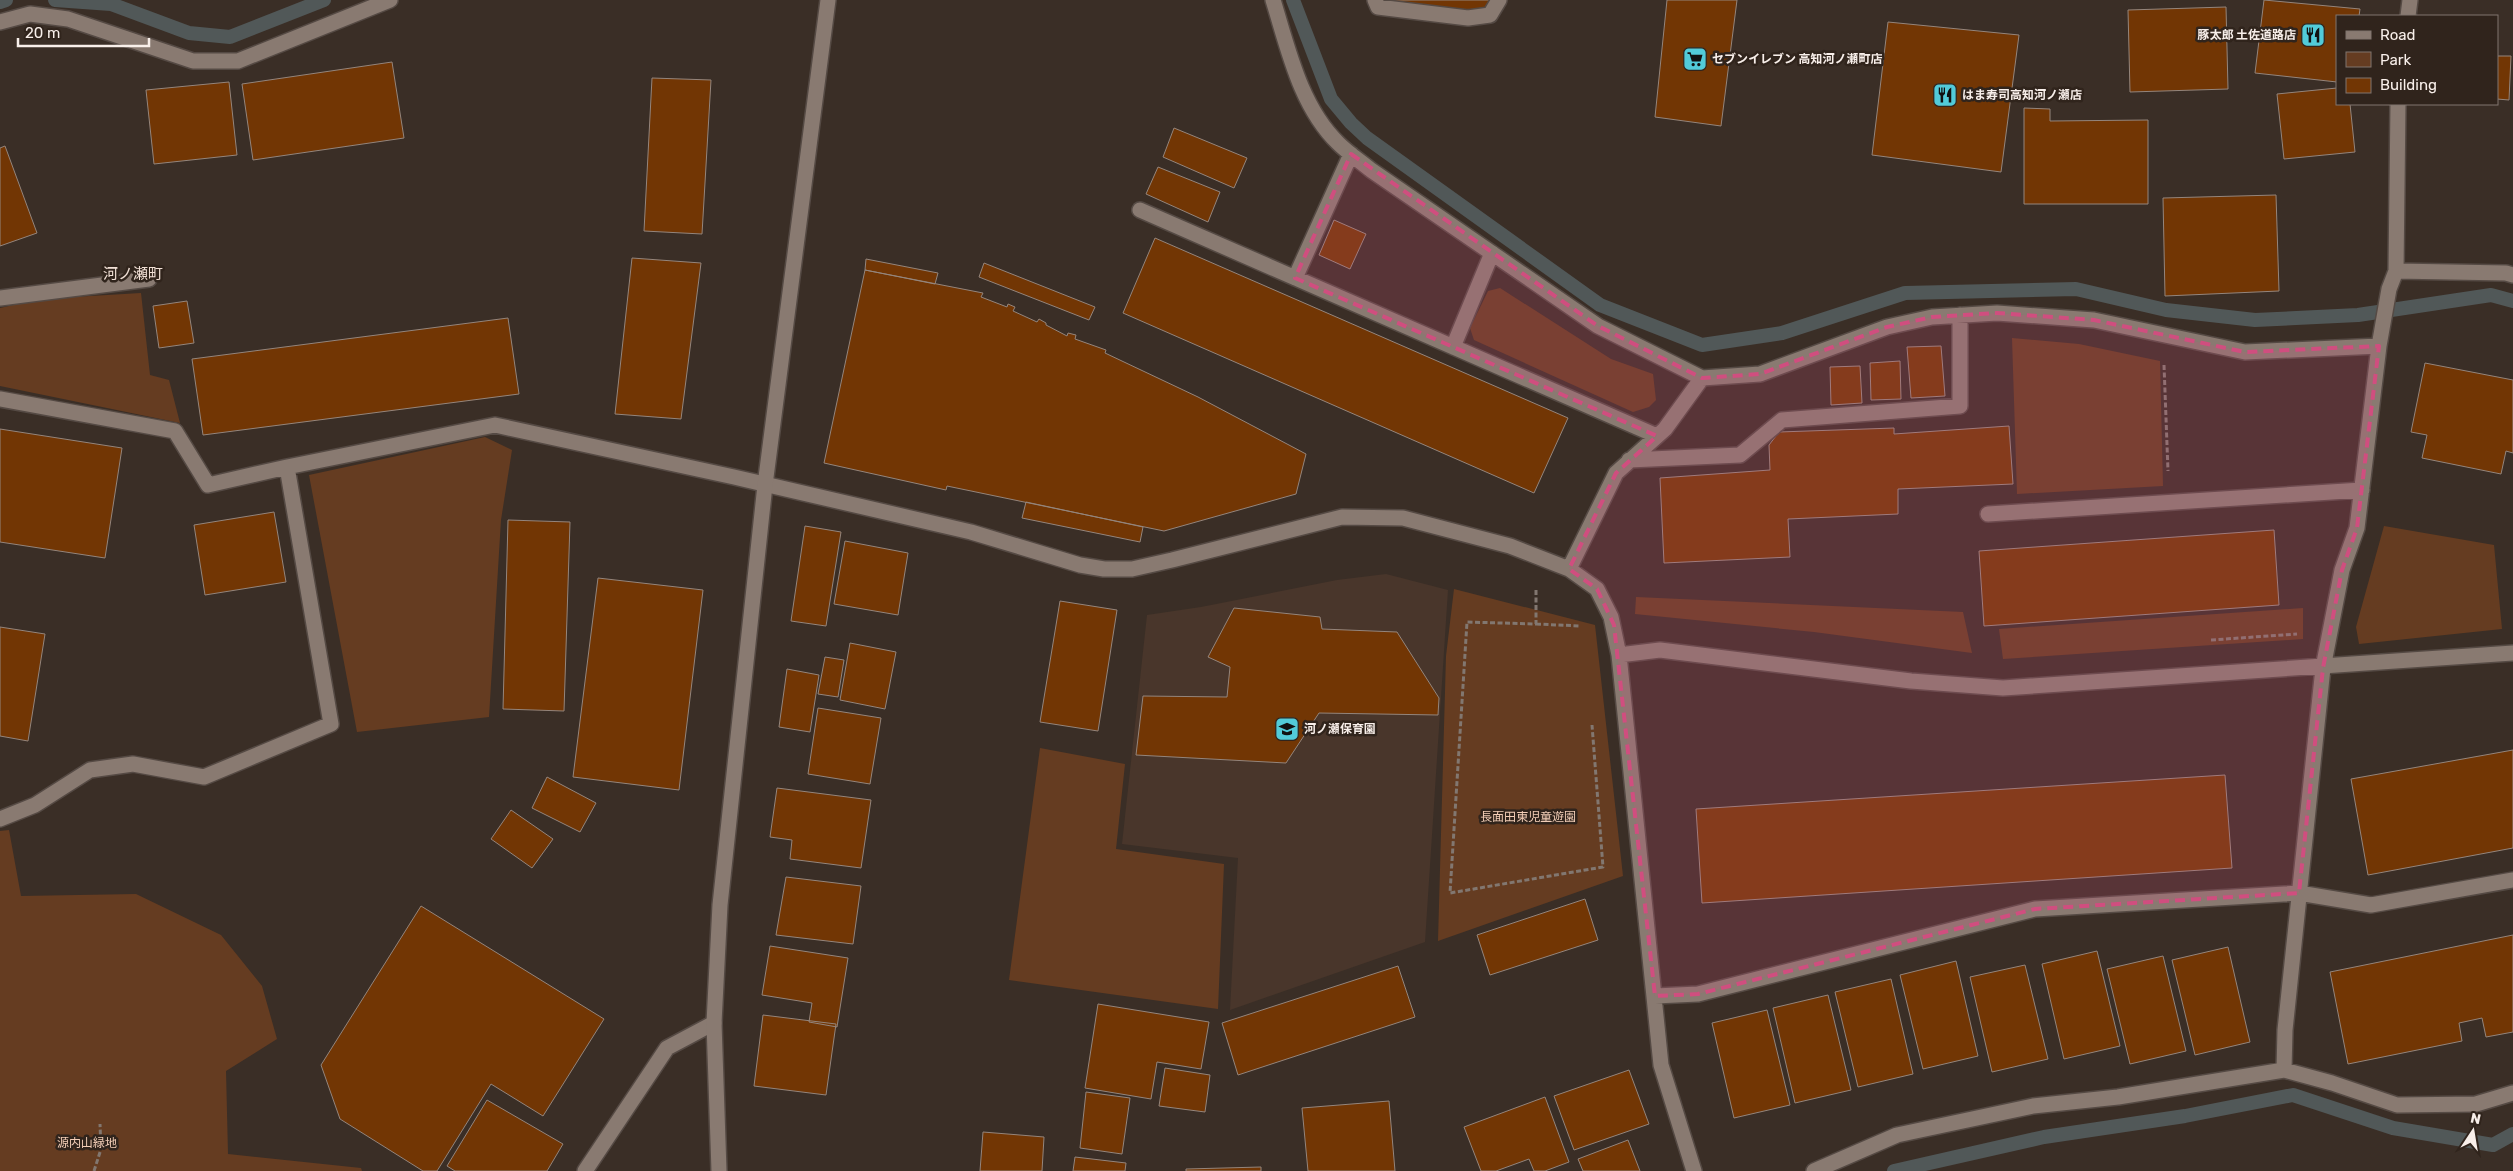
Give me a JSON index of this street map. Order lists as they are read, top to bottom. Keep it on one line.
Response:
{"districts":["河ノ瀬町"],"parks":["長面田東児童遊園","源内山緑地"],"places":{"restaurant":["豚太郎 土佐道路店","はま寿司高知河ノ瀬店"],"supermarket":["セブンイレブン 高知河ノ瀬町店"],"school or university":["河ノ瀬保育園"]},"legend":["Road","Park","Building"],"scale_bar":"20 m","north":"top"}
